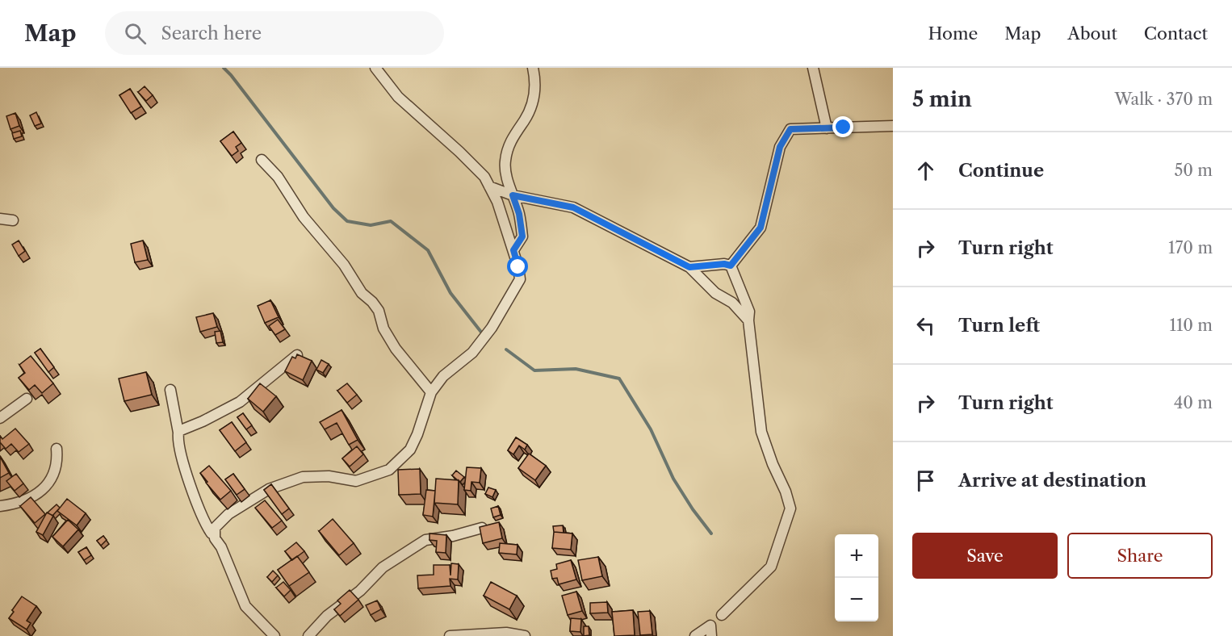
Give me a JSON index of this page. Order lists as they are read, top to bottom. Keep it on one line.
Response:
{"page":{"header":"Map","search":"Search here","nav":["Home","Map","About","Contact"],"heading":["5 min","Walk · 370 m"],"list":[["Continue","50 m"],["Turn right","170 m"],["Turn left","110 m"],["Turn right","40 m"],"Arrive at destination"],"buttons":["Save","Share"],"map_buttons":["+","−"]}}
